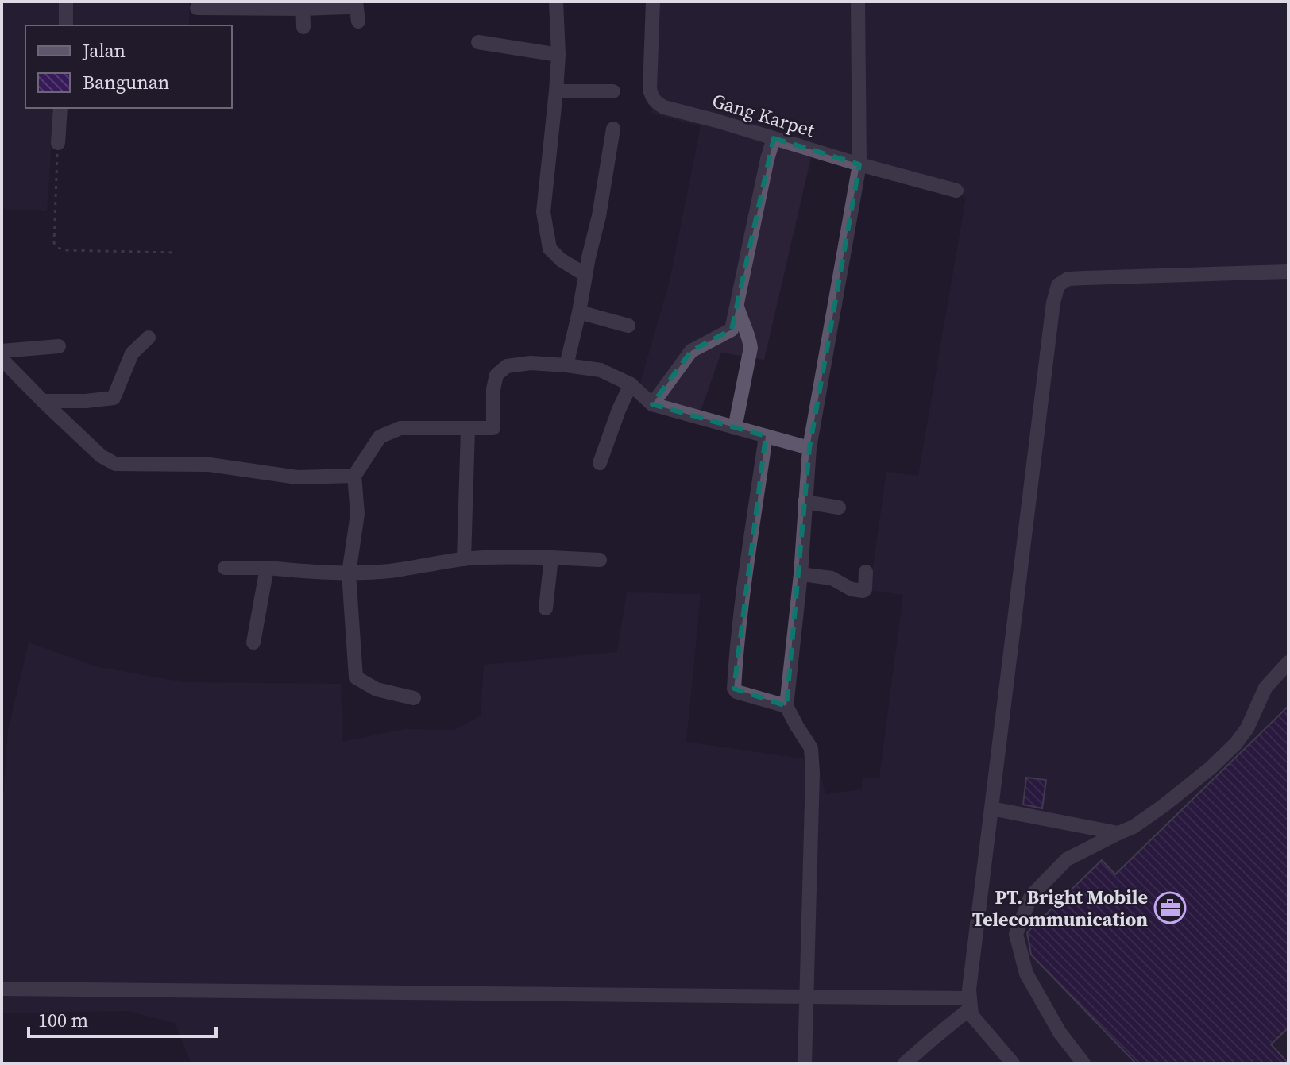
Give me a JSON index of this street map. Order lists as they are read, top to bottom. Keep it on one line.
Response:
{"streets":{"street":["Gang Karpet"]},"places":{"office":["PT. Bright Mobile Telecommunication"]},"legend":["Jalan","Bangunan"],"scale_bar":"100 m"}
